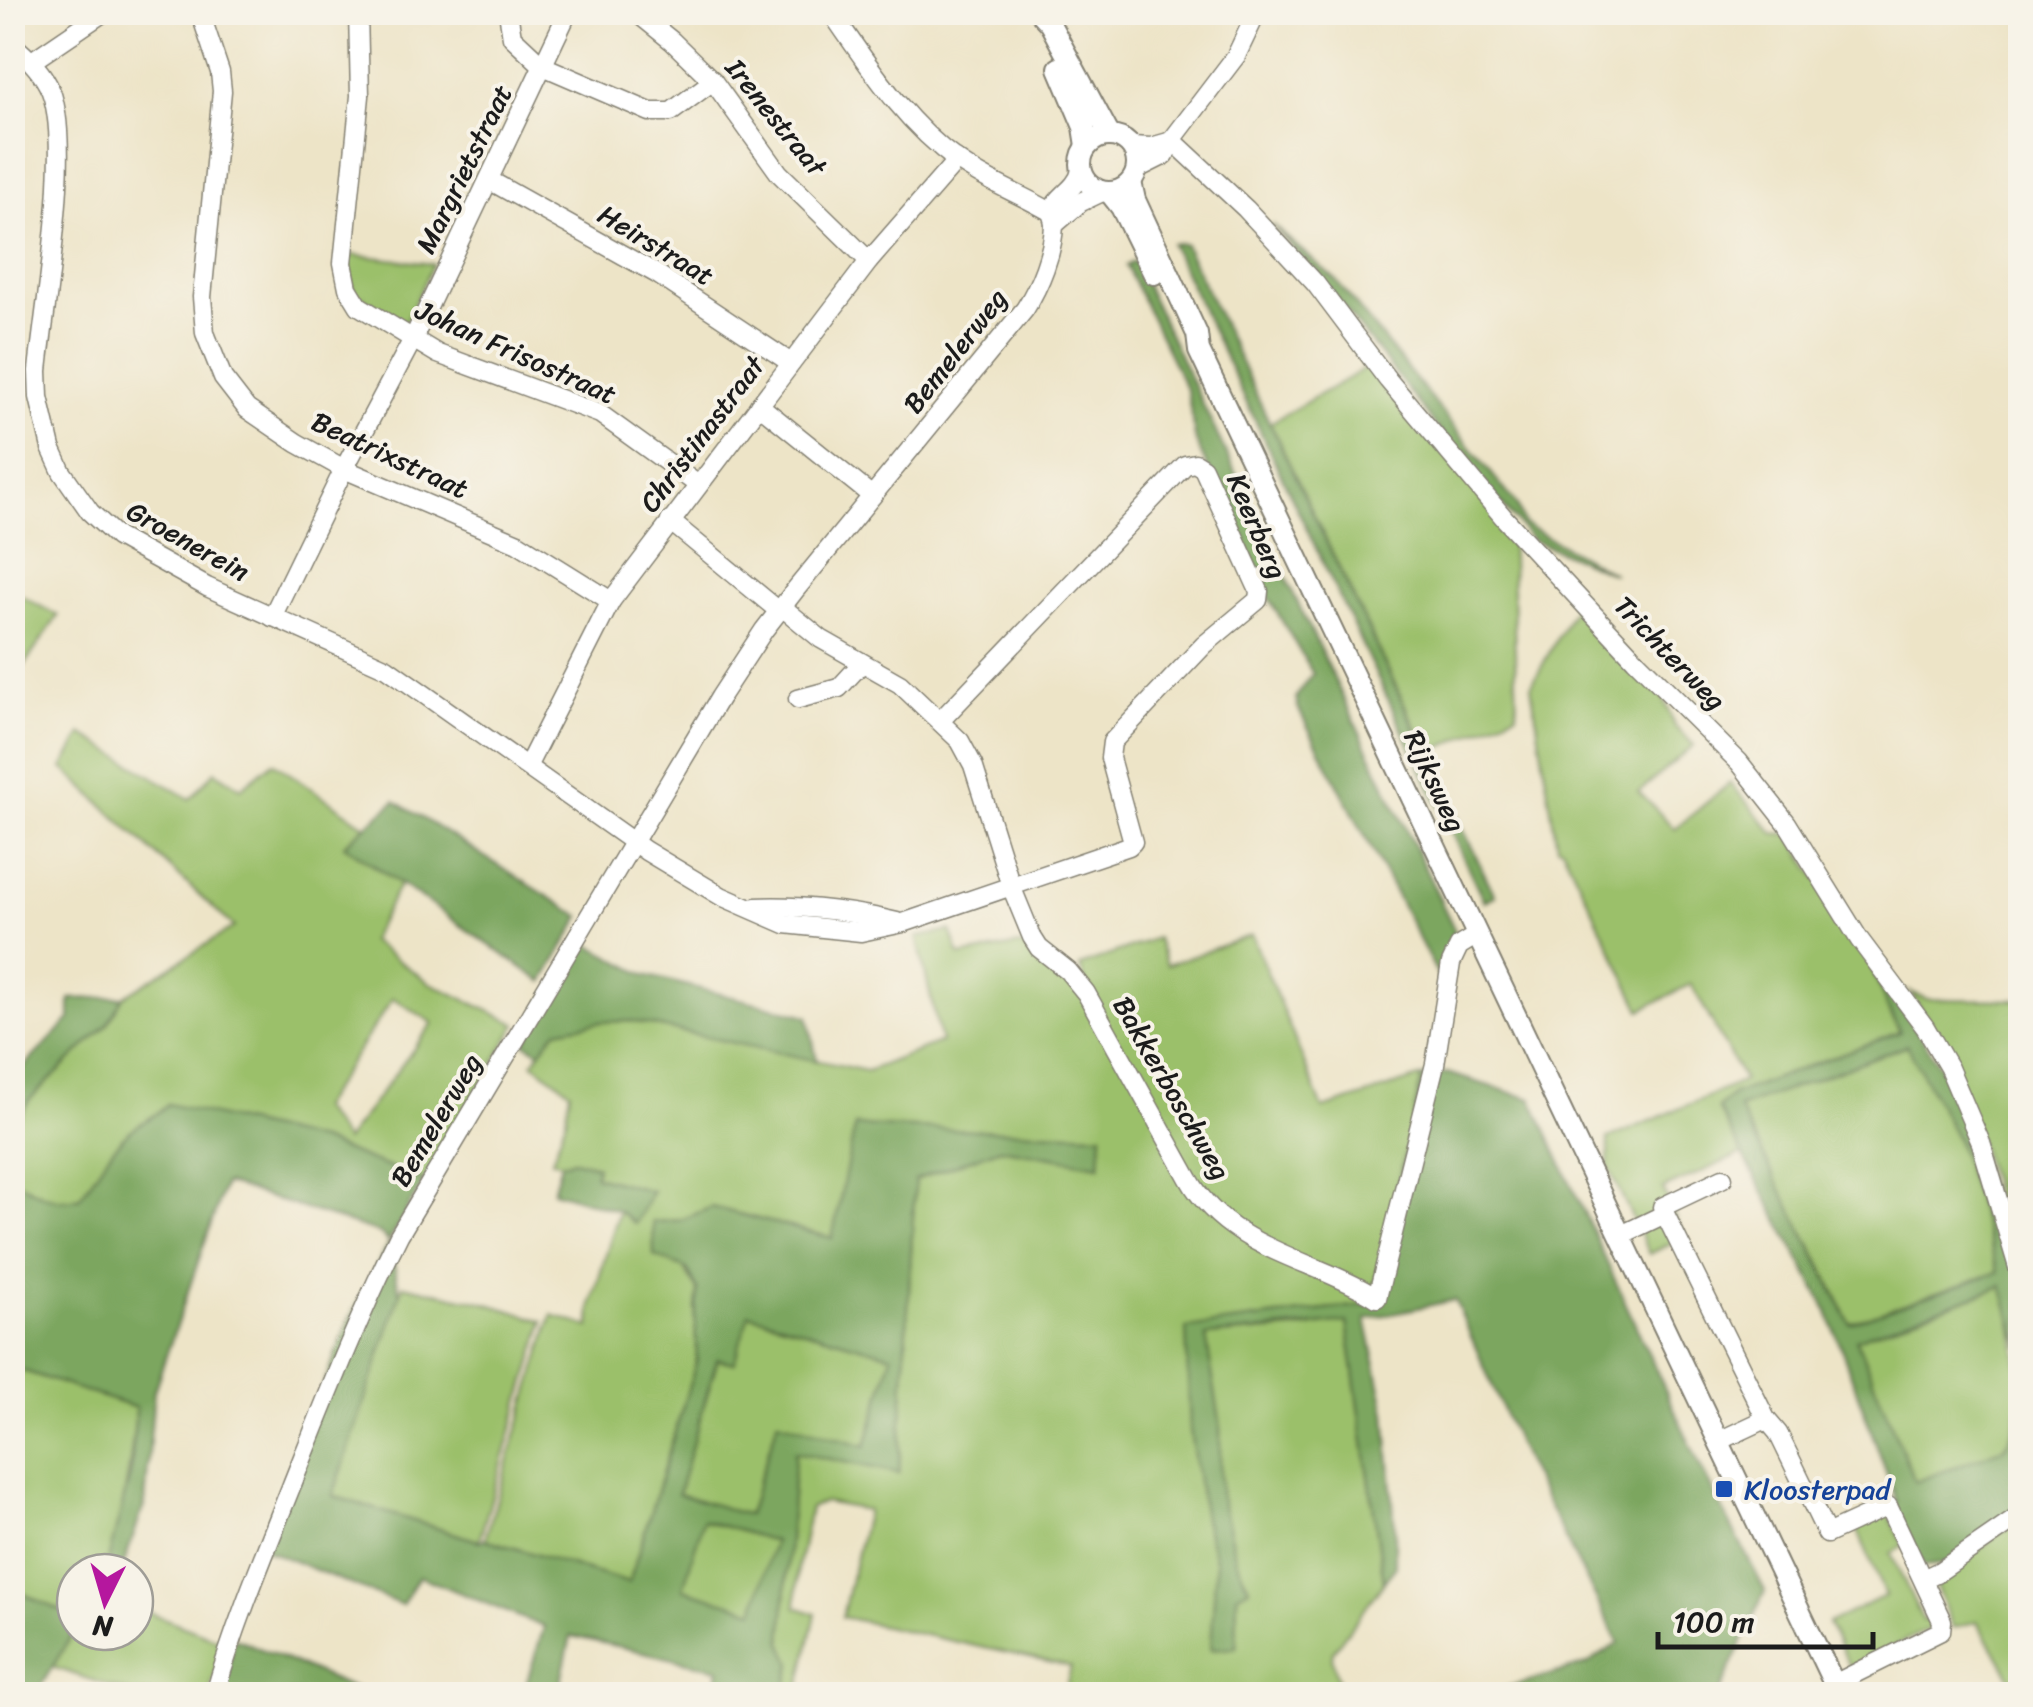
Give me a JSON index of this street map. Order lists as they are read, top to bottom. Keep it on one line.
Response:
{"streets":{"main road":["Rijksweg"],"street":["Irenestraat","Margrietstraat","Heirstraat","Bemelerweg","Johan Frisostraat","Christinastraat","Beatrixstraat","Keerberg","Groenerein","Trichterweg","Bakkerboschweg"]},"crossings":[["Irenestraat","Christinastraat"],["Margrietstraat","Heirstraat"],["Margrietstraat","Johan Frisostraat"],["Margrietstraat","Beatrixstraat"],["Margrietstraat","Groenerein"],["Heirstraat","Christinastraat"],["Bemelerweg","Groenerein"],["Bemelerweg","Rijksweg"],["Bemelerweg","Bakkerboschweg"],["Johan Frisostraat","Christinastraat"],["Christinastraat","Beatrixstraat"],["Christinastraat","Groenerein"],["Keerberg","Groenerein"],["Keerberg","Bakkerboschweg"],["Groenerein","Bakkerboschweg"],["Rijksweg","Bakkerboschweg"]],"places":{"transit":["Kloosterpad"]},"scale_bar":"100 m","north":"bottom"}
